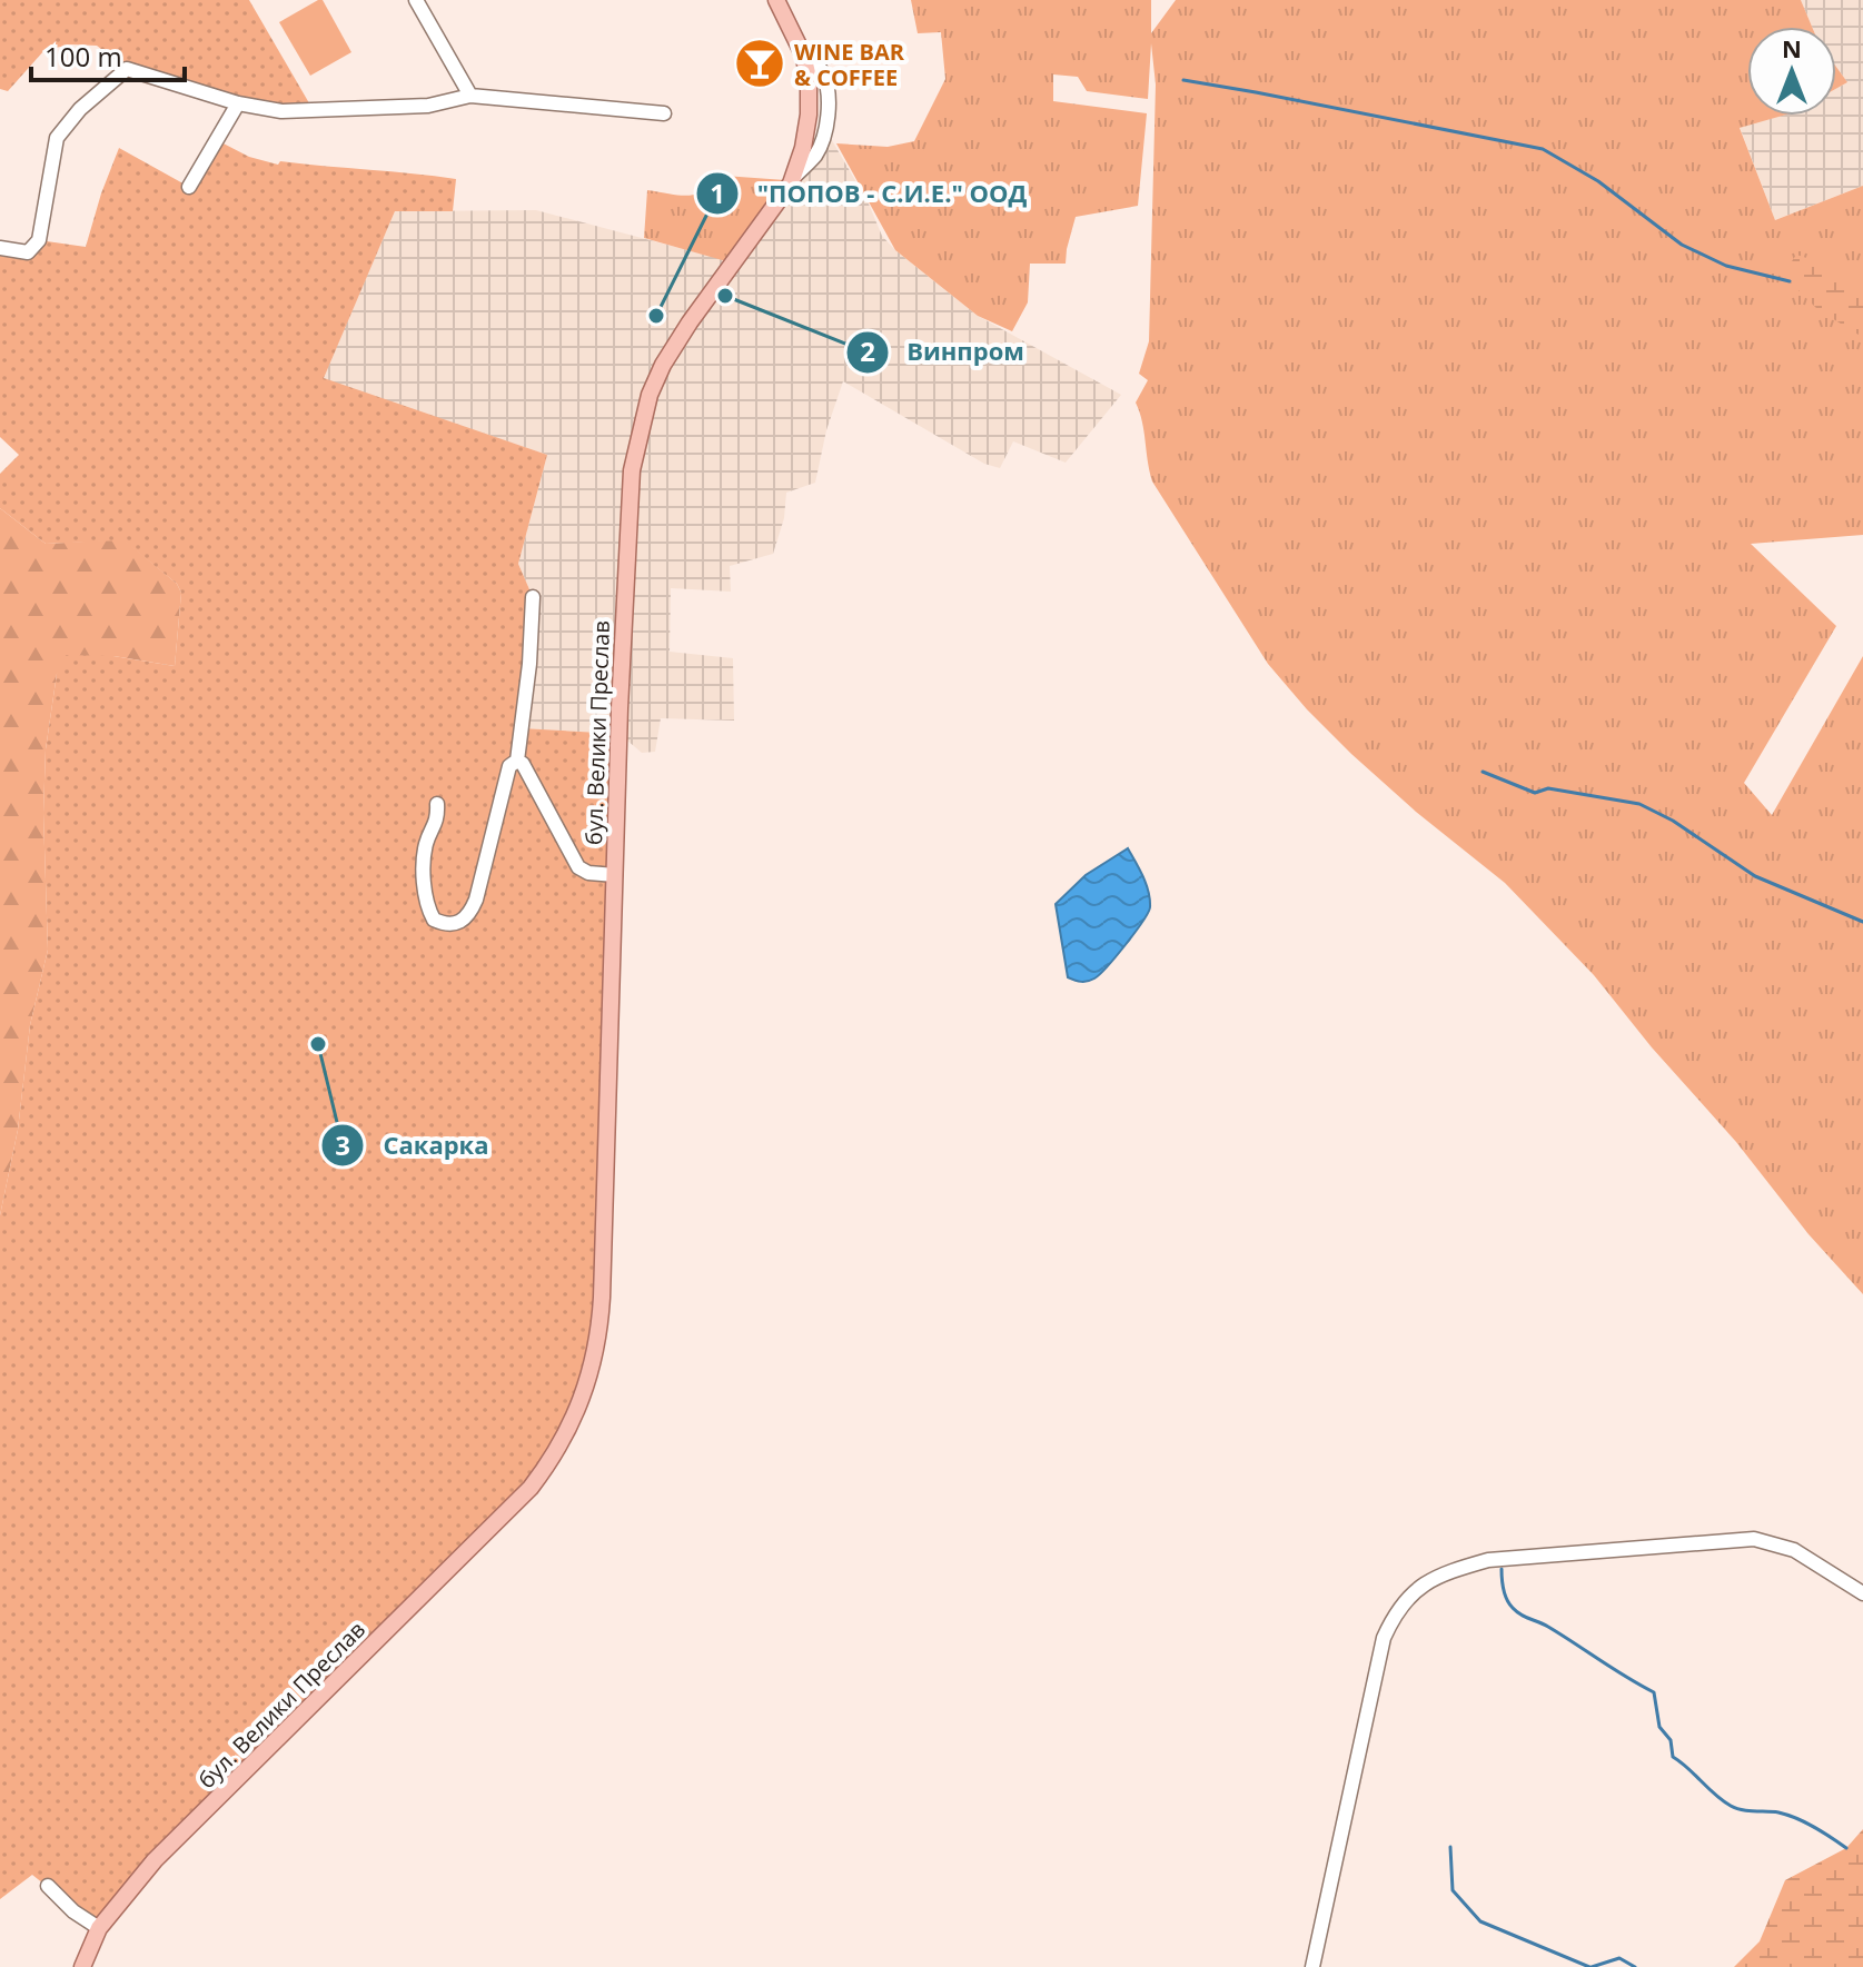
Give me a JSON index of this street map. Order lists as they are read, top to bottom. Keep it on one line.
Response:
{"streets":{"main road":["бул. Велики Преслав"]},"places":{"bar":["WINE BAR & COFFEE"],"other":["Винпром","\"ПОПОВ - С.И.Е.\" ООД","Сакарка"]},"scale_bar":"100 m","north":"top"}
